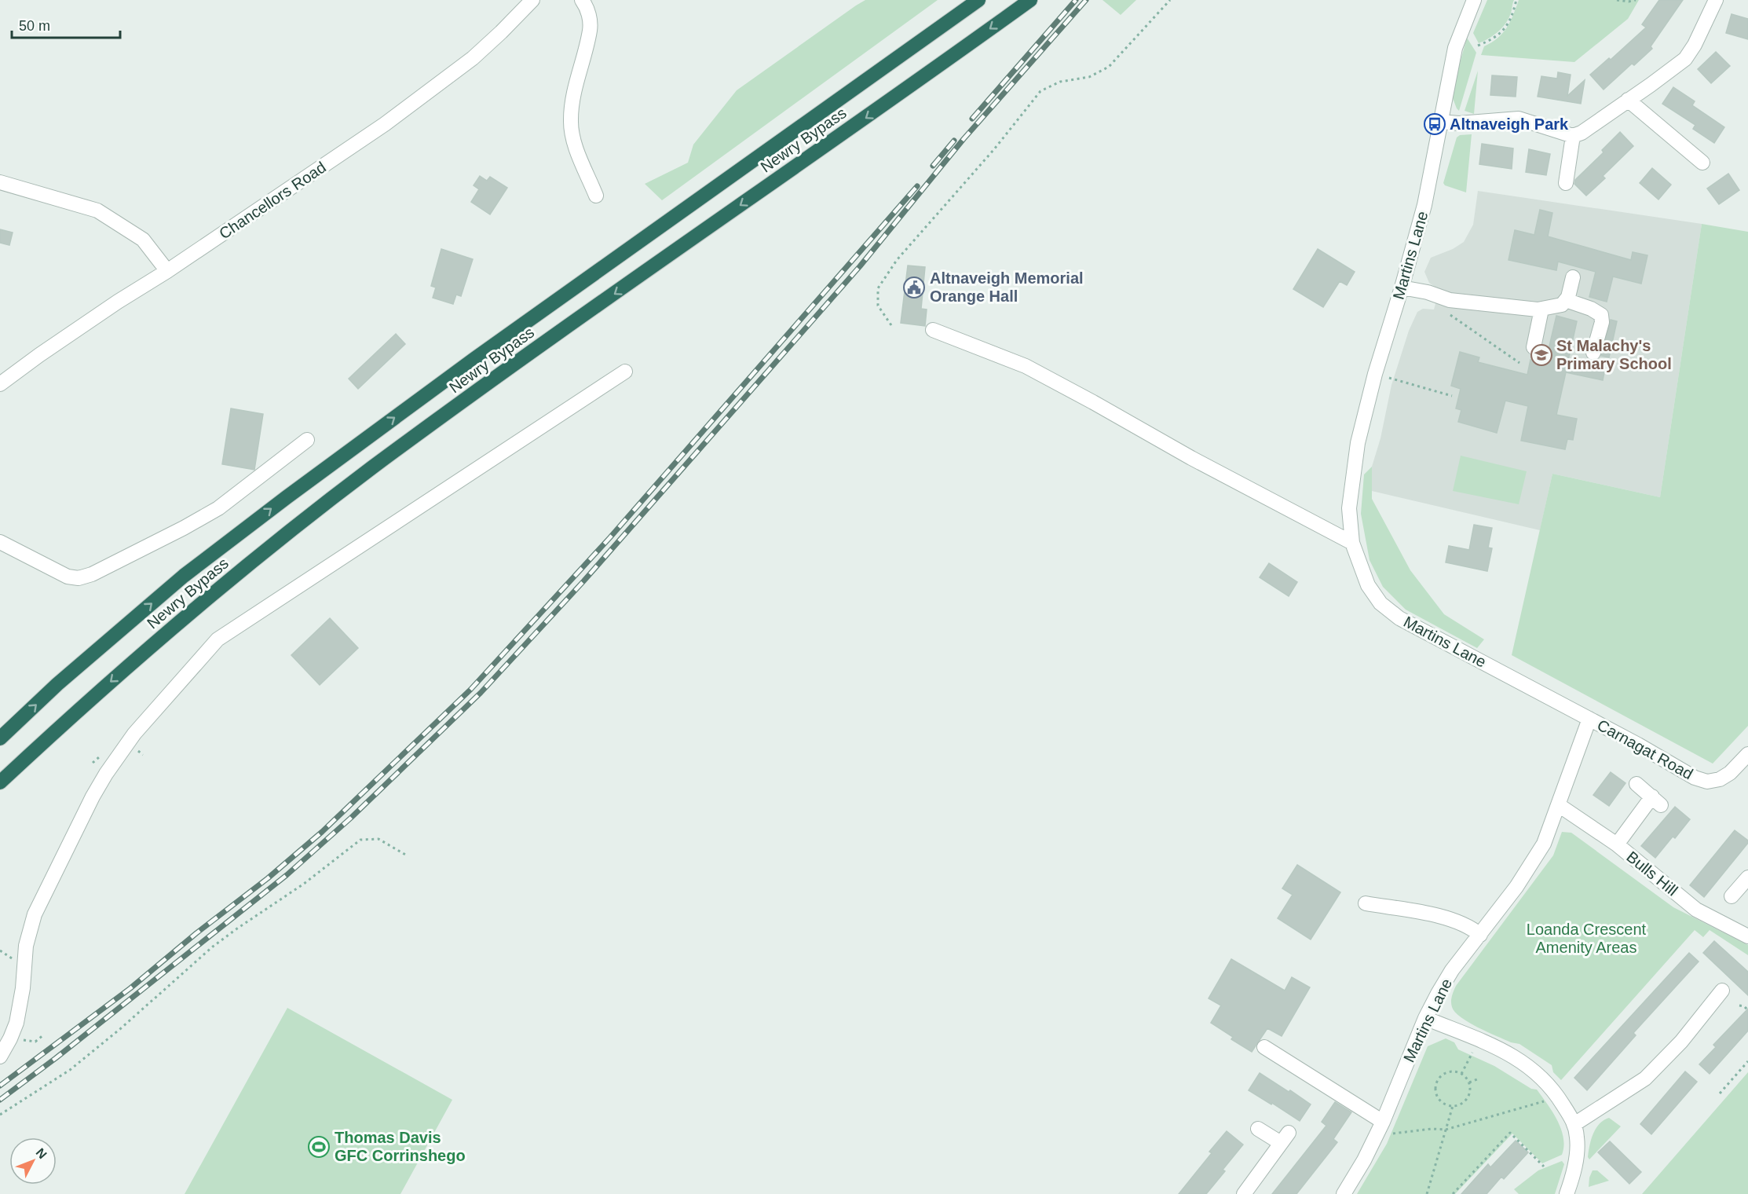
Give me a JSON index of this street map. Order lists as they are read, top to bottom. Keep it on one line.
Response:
{"streets":{"highway":["Newry Bypass"],"street":["Chancellors Road","Martins Lane","Carnagat Road","Bulls Hill"]},"crossings":[["Martins Lane","Carnagat Road"],["Martins Lane","Bulls Hill"]],"parks":["Loanda Crescent Amenity Areas"],"places":{"bus stop":["Altnaveigh Park"],"public building":["Altnaveigh Memorial Orange Hall"],"school or university":["St Malachy's Primary School"],"sports":["Thomas Davis GFC Corrinshego"]},"scale_bar":"50 m","north":"top right"}
